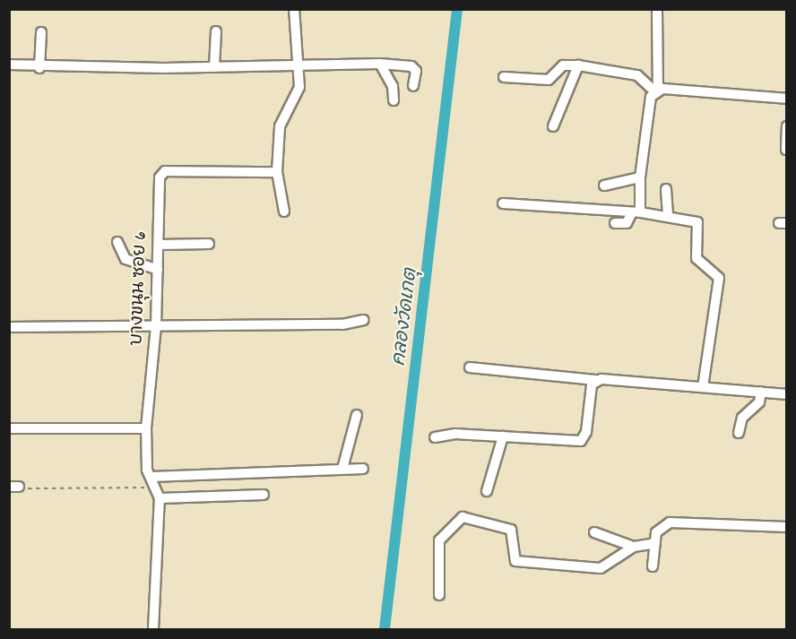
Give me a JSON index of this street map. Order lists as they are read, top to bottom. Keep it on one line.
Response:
{"streets":{"street":["บางขนุน ซอย 6"]},"water":["คลองวัดเกตุ"]}
